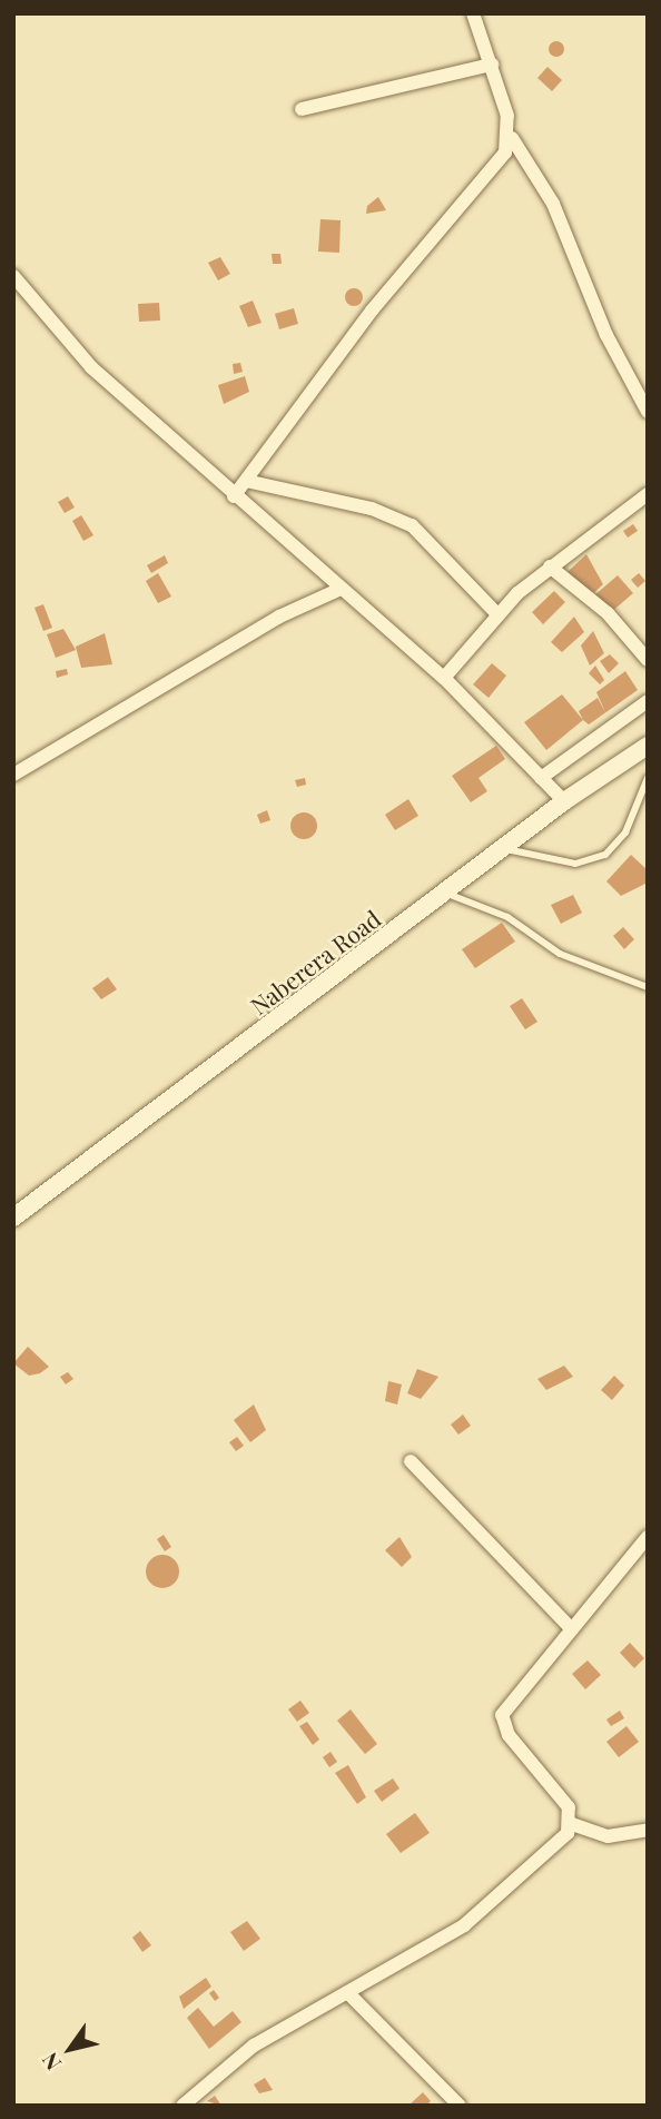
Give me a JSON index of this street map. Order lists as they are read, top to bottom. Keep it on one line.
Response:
{"streets":{"street":["Naberera Road"]},"north":"bottom left"}
